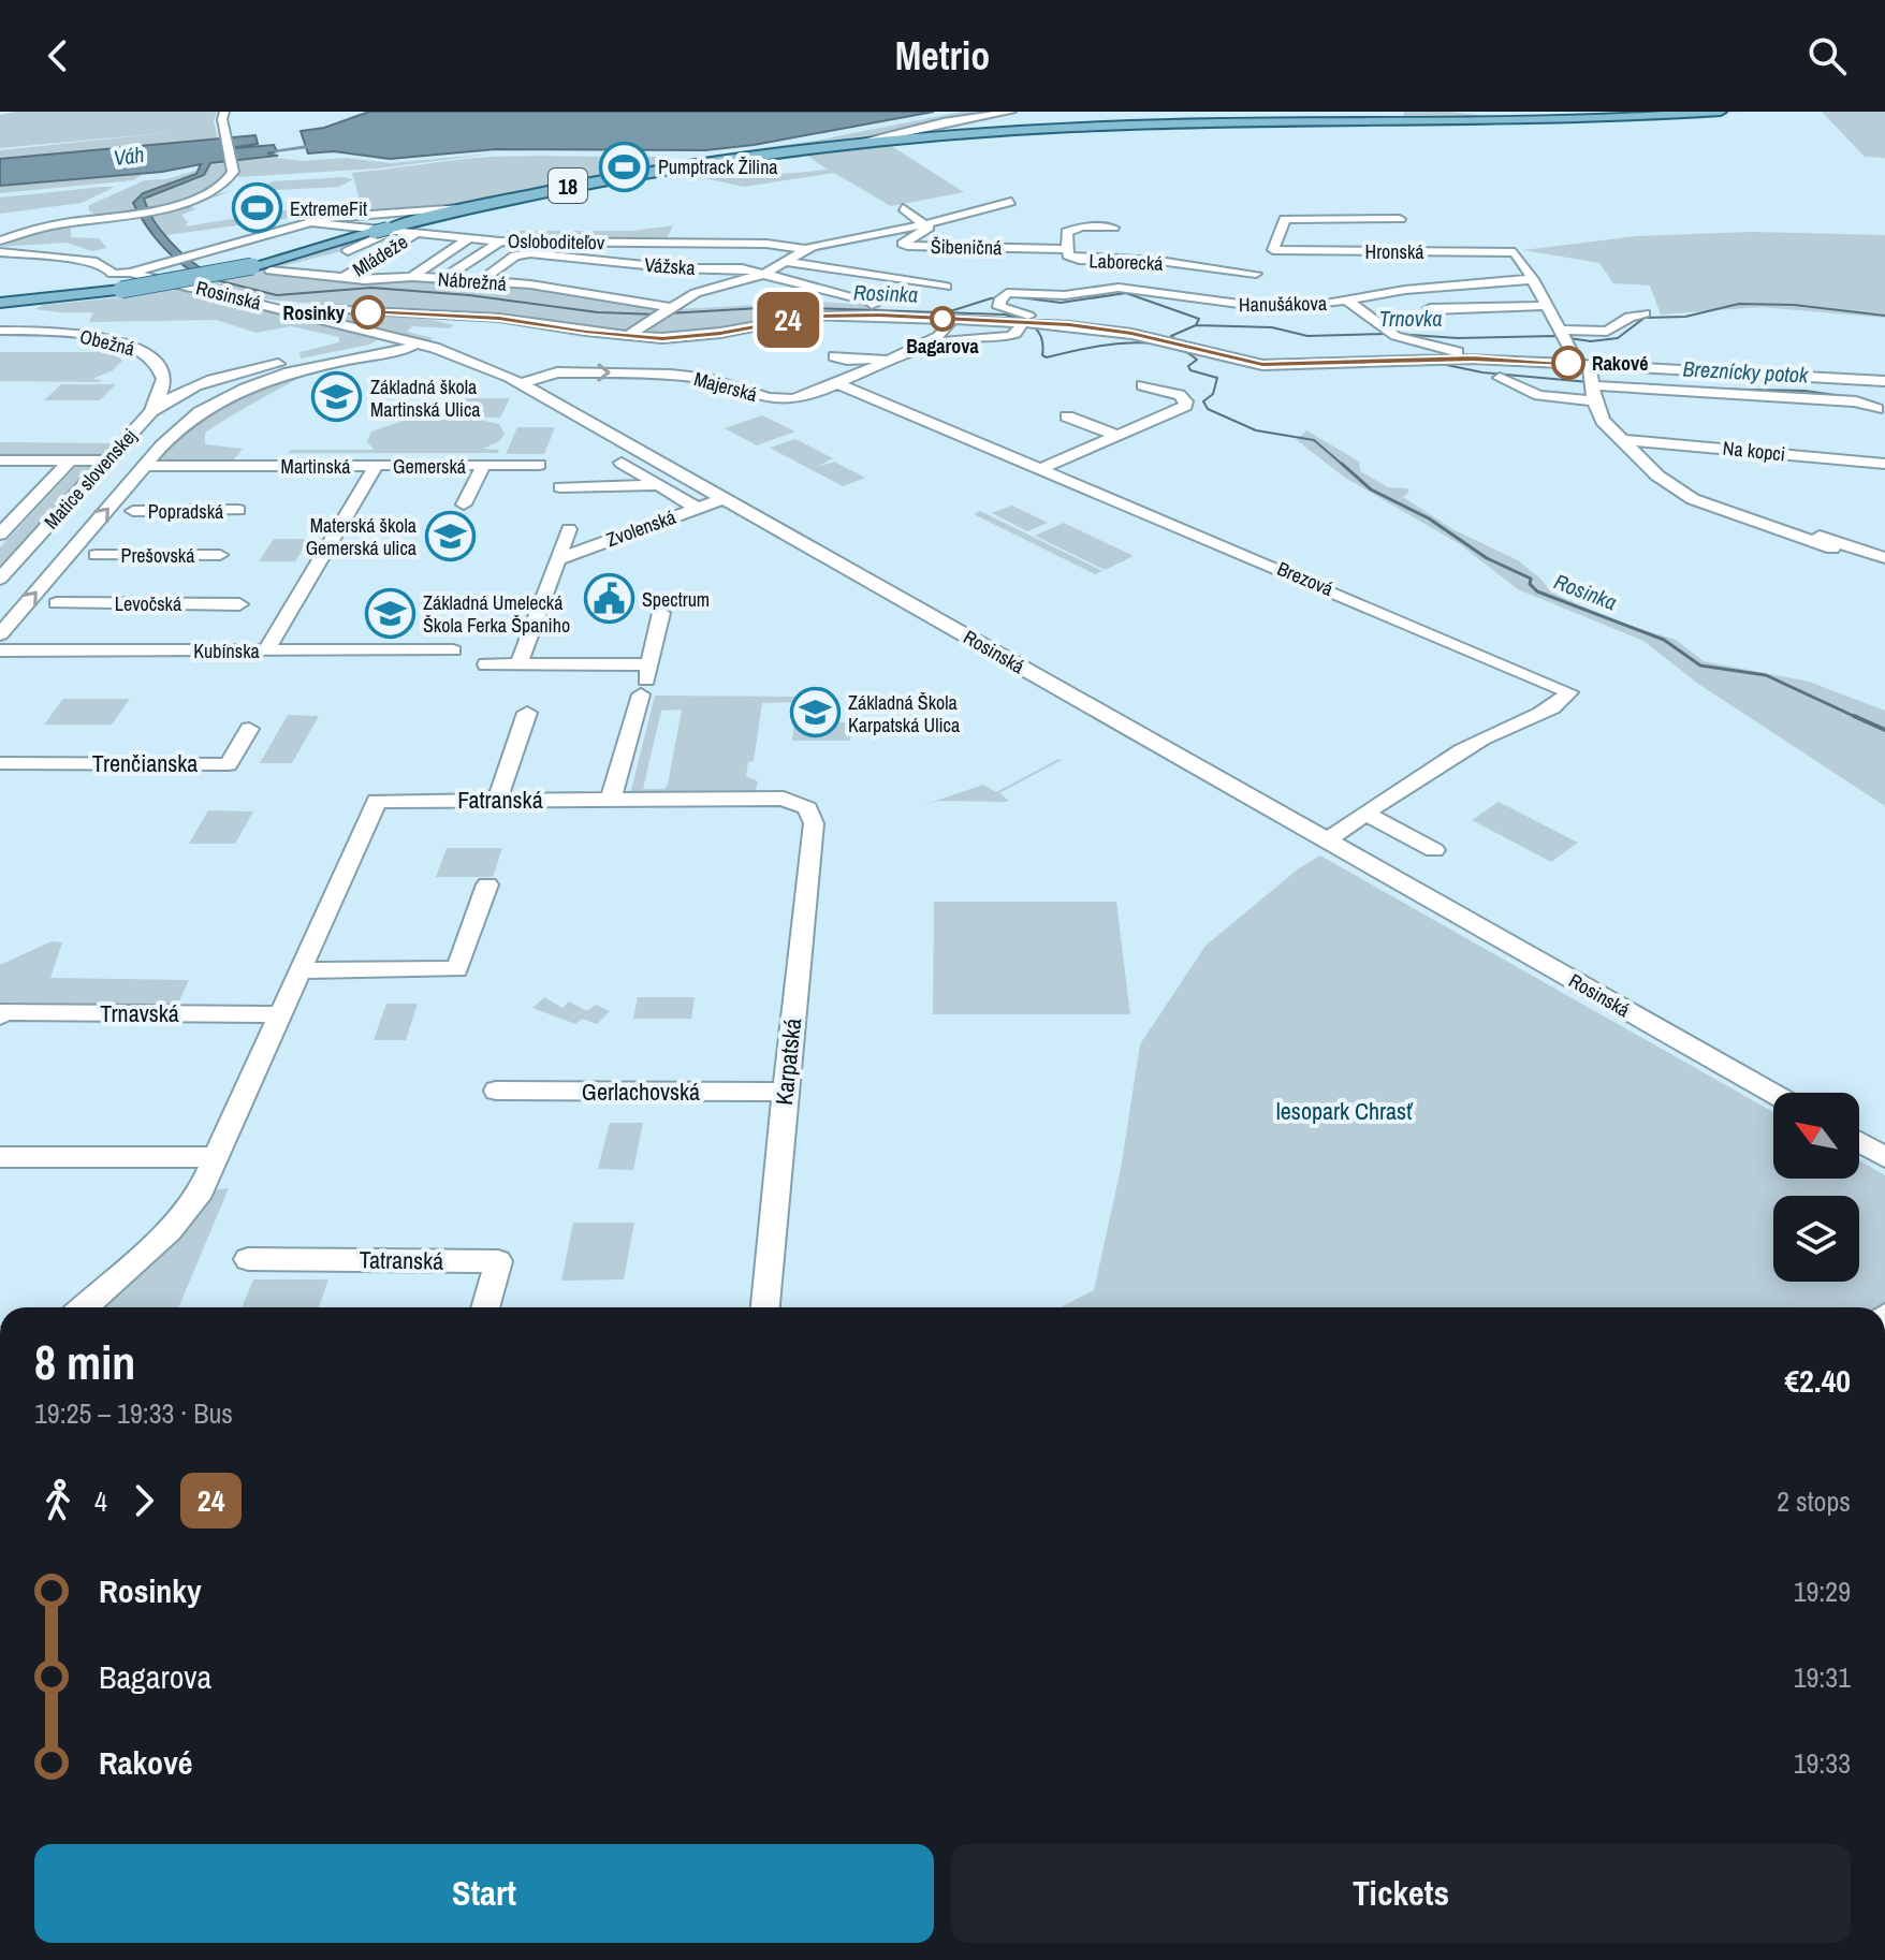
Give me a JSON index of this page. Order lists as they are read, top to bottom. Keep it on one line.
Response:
{"streets":{"main road":["18"],"street":["Osloboditeľov","Šibeničná","Hronská","Mládeže","Laborecká","Vážska","Nábrežná","Rosinská","Hanušákova","Obežná","Majerská","Na kopci","Martinská","Gemerská","Matice slovenskej","Popradská","Zvolenská","Prešovská","Brezová","Levočská","Kubínska","Trenčianska","Fatranská","Trnavská","Karpatská","Gerlachovská","Tatranská"]},"crossings":[["18","Osloboditeľov"],["Osloboditeľov","Šibeničná"],["Osloboditeľov","Mládeže"],["Osloboditeľov","Vážska"],["Šibeničná","Laborecká"],["Hronská","Hanušákova"],["Mládeže","Nábrežná"],["Vážska","Nábrežná"],["Rosinská","Majerská"],["Rosinská","Matice slovenskej"],["Rosinská","Zvolenská"],["Obežná","Matice slovenskej"],["Majerská","Brezová"],["Martinská","Gemerská"],["Martinská","Matice slovenskej"],["Martinská","Kubínska"],["Fatranská","Trnavská"],["Fatranská","Karpatská"],["Karpatská","Gerlachovská"]],"water":["Váh","Rosinka","Trnovka","Breznícky potok"],"parks":["lesopark Chrasť"],"places":{"sports":["Pumptrack Žilina","ExtremeFit"],"other":["Rosinky","Bagarova","Rakové"],"school or university":["Základná škola Martinská Ulica","Materská škola Gemerská ulica","Základná Umelecká Škola Ferka Španiho","Základná Škola Karpatská Ulica"],"public building":["Spectrum"]},"lines":["bus line 24"],"north":"top left","page":{"header":"Metrio","on_map":"24","heading":["8 min","19:25 – 19:33 · Bus","€2.40"],"legs":["4","24","2 stops"],"list":[{"name":"Rosinky","value":"19:29"},{"name":"Bagarova","value":"19:31"},{"name":"Rakové","value":"19:33"}],"buttons":["Start","Tickets"]}}
